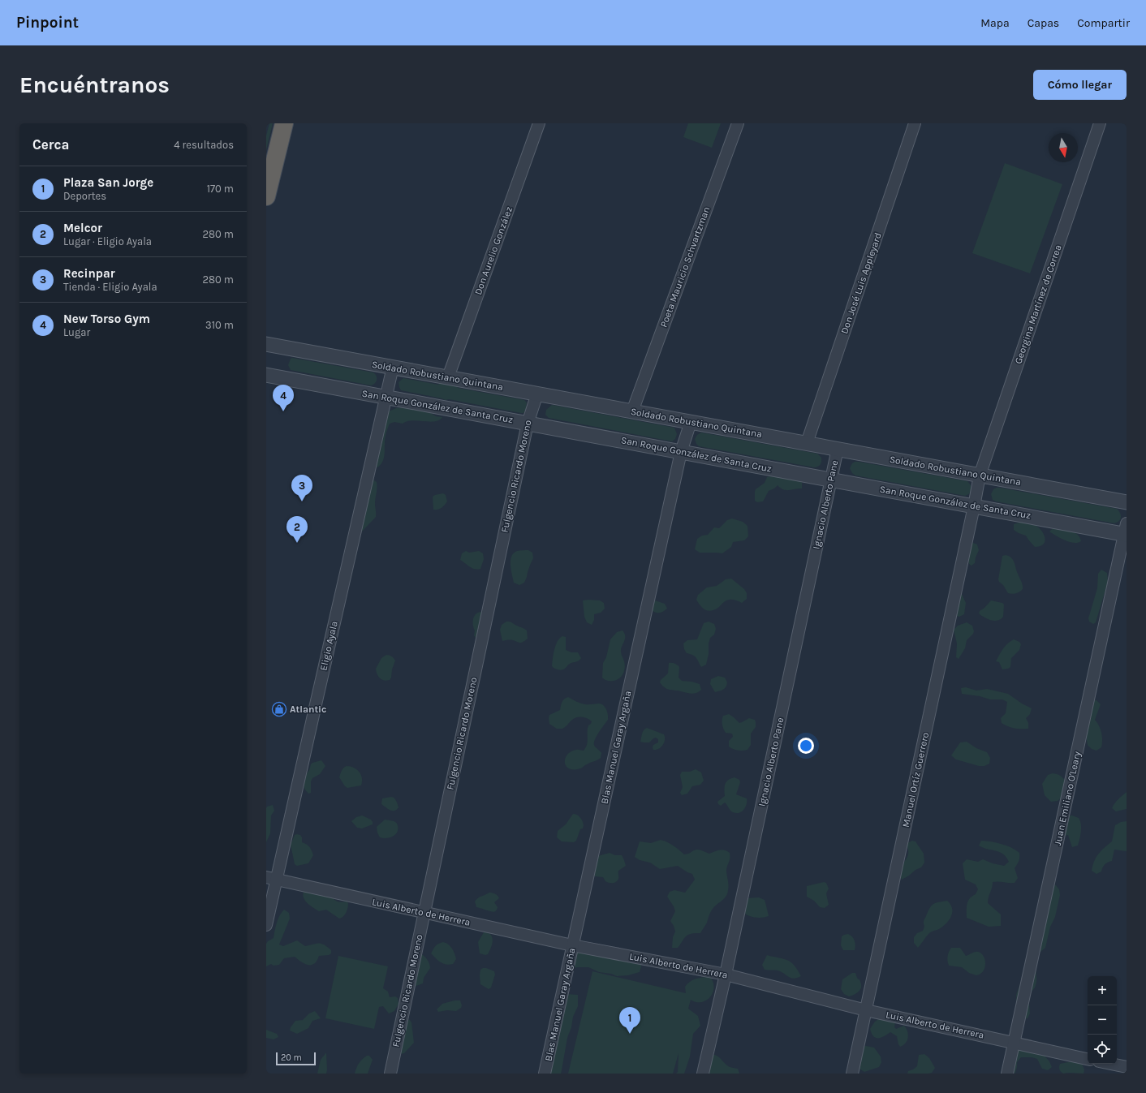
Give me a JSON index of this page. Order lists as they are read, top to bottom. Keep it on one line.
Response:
{"streets":{"street":["Don Aurelio González","Poeta Mauricio Schvartzman","Don José Luis Appleyard","Georgina Martínez de Correa","Soldado Robustiano Quintana","San Roque González de Santa Cruz","Fulgencio Ricardo Moreno","Ignacio Alberto Pane","Eligio Ayala","Blas Manuel Garay Argaña","Manuel Ortíz Guerrero","Juan Emiliano O'Leary","Luis Alberto de Herrera"]},"crossings":[["Don Aurelio González","Soldado Robustiano Quintana"],["Poeta Mauricio Schvartzman","Soldado Robustiano Quintana"],["Don José Luis Appleyard","Soldado Robustiano Quintana"],["Georgina Martínez de Correa","Soldado Robustiano Quintana"],["Georgina Martínez de Correa","Manuel Ortíz Guerrero"],["Soldado Robustiano Quintana","Fulgencio Ricardo Moreno"],["Soldado Robustiano Quintana","Ignacio Alberto Pane"],["Soldado Robustiano Quintana","Eligio Ayala"],["Soldado Robustiano Quintana","Blas Manuel Garay Argaña"],["Soldado Robustiano Quintana","Manuel Ortíz Guerrero"],["San Roque González de Santa Cruz","Fulgencio Ricardo Moreno"],["San Roque González de Santa Cruz","Ignacio Alberto Pane"],["San Roque González de Santa Cruz","Eligio Ayala"],["San Roque González de Santa Cruz","Blas Manuel Garay Argaña"],["San Roque González de Santa Cruz","Manuel Ortíz Guerrero"],["San Roque González de Santa Cruz","Juan Emiliano O'Leary"],["Fulgencio Ricardo Moreno","Luis Alberto de Herrera"],["Ignacio Alberto Pane","Luis Alberto de Herrera"],["Eligio Ayala","Luis Alberto de Herrera"],["Blas Manuel Garay Argaña","Luis Alberto de Herrera"],["Manuel Ortíz Guerrero","Luis Alberto de Herrera"],["Juan Emiliano O'Leary","Luis Alberto de Herrera"]],"places":{"shop":["Atlantic"]},"scale_bar":"20 m","north":"bottom","page":{"header":"Pinpoint","nav":["Mapa","Capas","Compartir"],"buttons":"Cómo llegar","title":"Encuéntranos","heading":["Cerca","4 resultados"],"list":[{"mark":"1","name":"Plaza San Jorge","note":"Deportes","value":"170 m"},{"mark":"2","name":"Melcor","note":"Lugar · Eligio Ayala","value":"280 m"},{"mark":"3","name":"Recinpar","note":"Tienda · Eligio Ayala","value":"280 m"},{"mark":"4","name":"New Torso Gym","note":"Lugar","value":"310 m"}],"pins":["4","3","2","1"],"map_buttons":["+","−"],"scale":"20 m"}}
